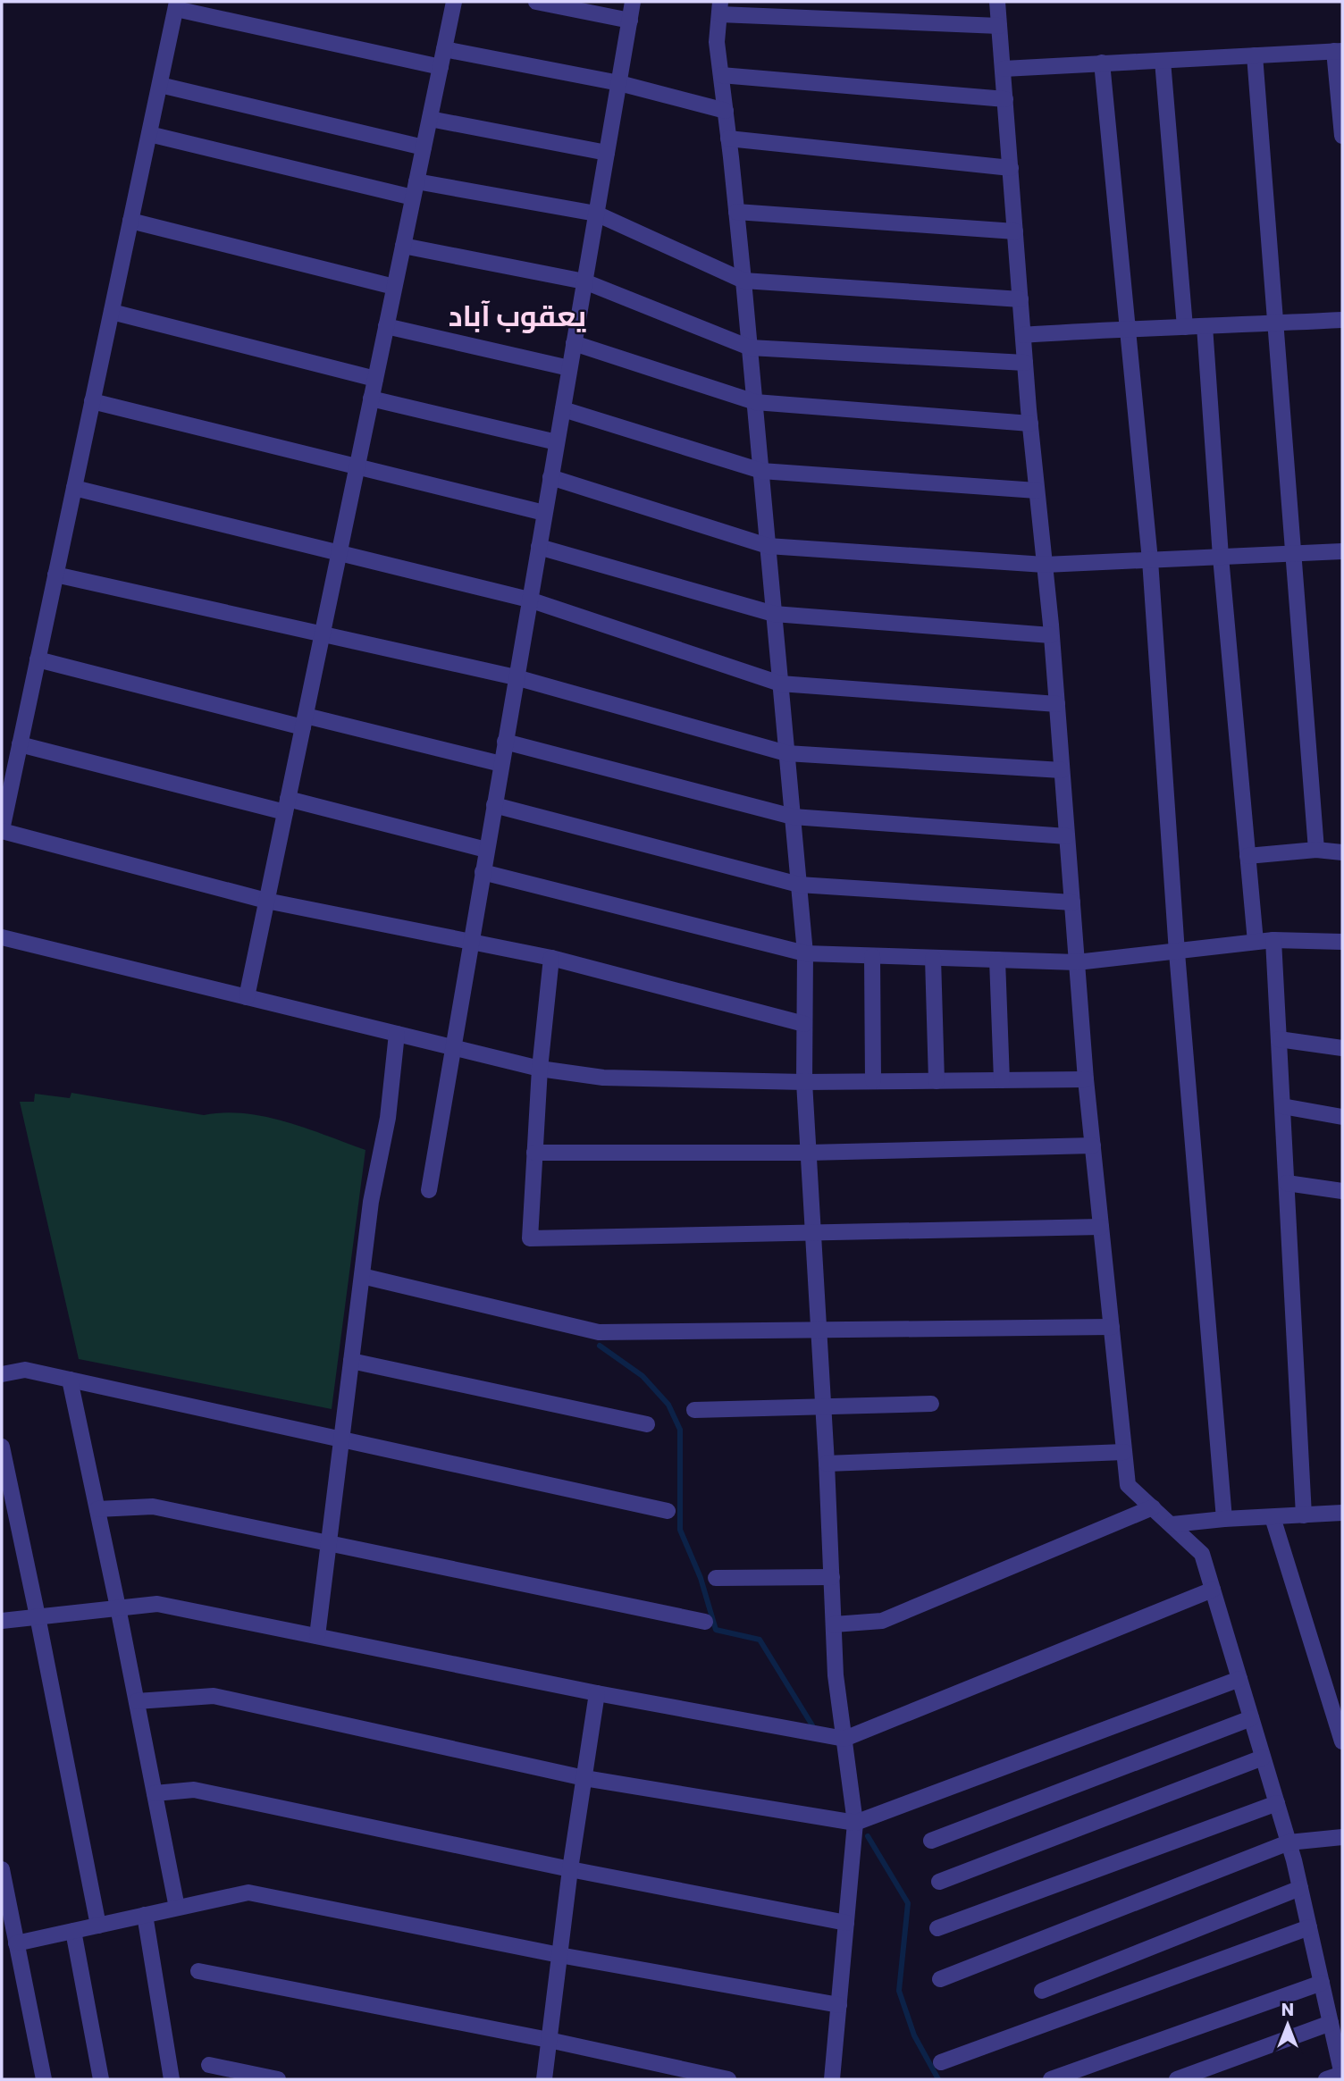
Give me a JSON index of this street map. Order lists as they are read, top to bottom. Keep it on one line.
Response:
{"districts":["یعقوب آباد"],"north":"top"}
